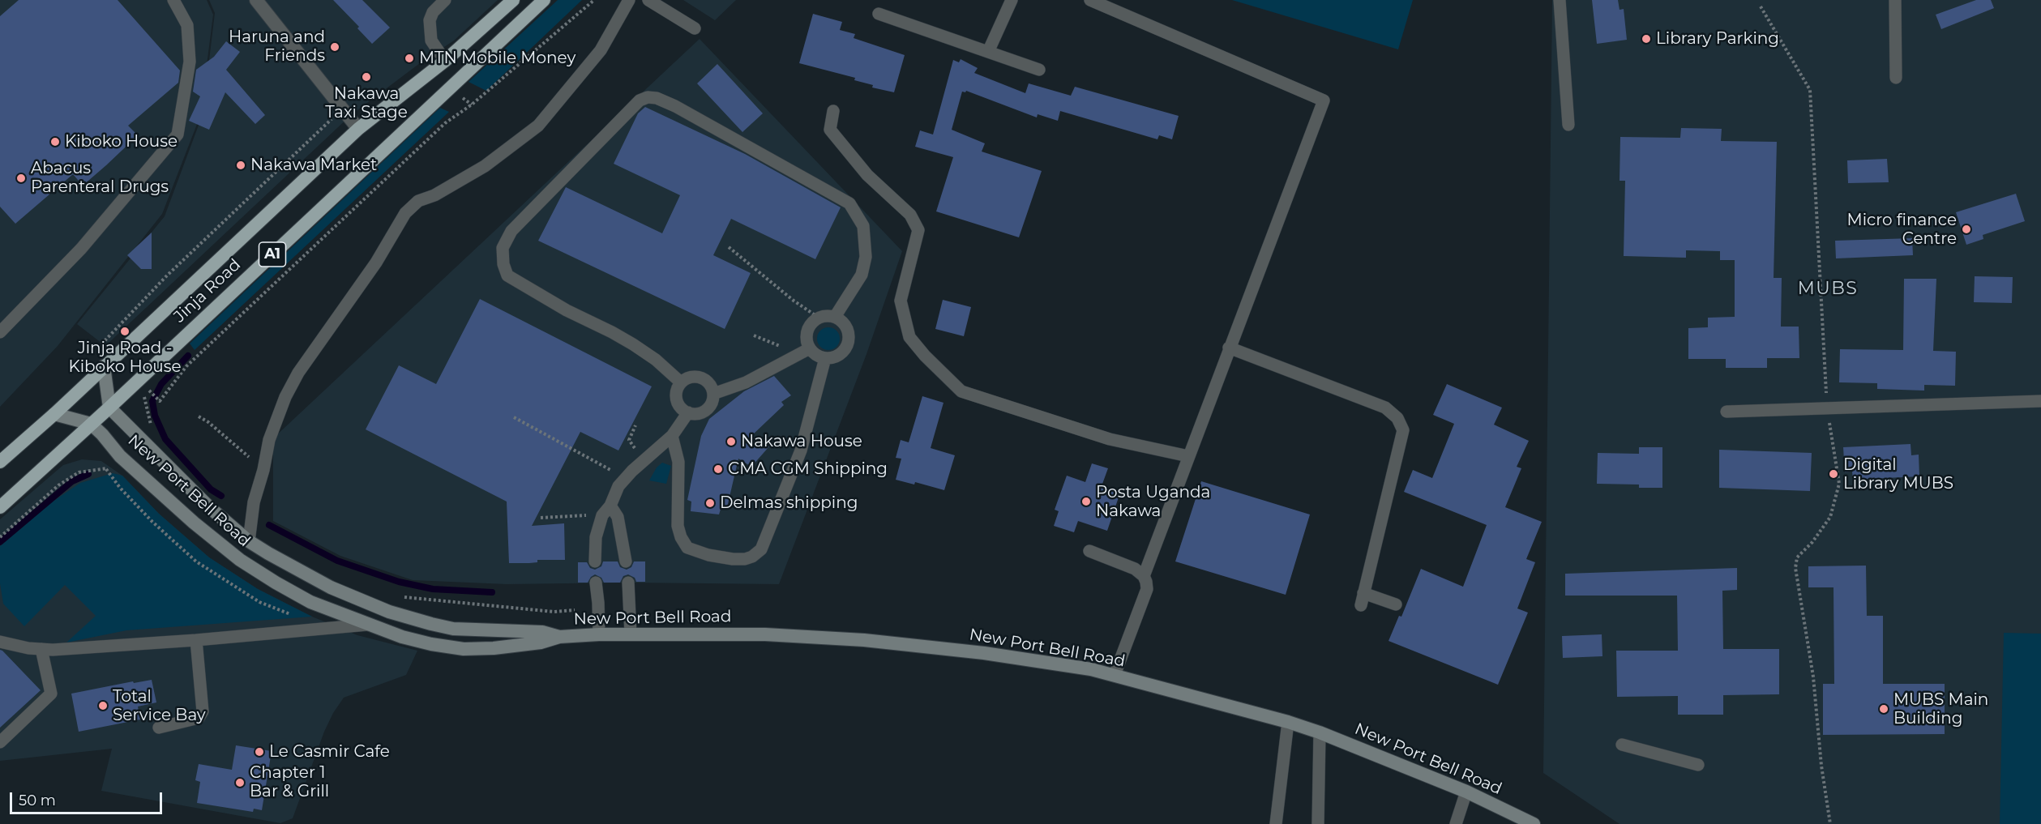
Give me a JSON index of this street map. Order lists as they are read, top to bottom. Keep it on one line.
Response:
{"streets":{"highway":["A1","Jinja Road"],"main road":["New Port Bell Road"]},"crossings":[["Jinja Road","New Port Bell Road"]],"districts":["MUBS"],"places":["Library Parking","Haruna and Friends","MTN Mobile Money","Nakawa Taxi Stage","Kiboko House","Nakawa Market","Abacus Parenteral Drugs","Micro finance Centre","Jinja Road - Kiboko House","Nakawa House","CMA CGM Shipping","Digital Library MUBS","Posta Uganda Nakawa","Delmas shipping","Total Service Bay","MUBS Main Building","Le Casmir Cafe","Chapter 1 Bar & Grill"],"scale_bar":"50 m"}
